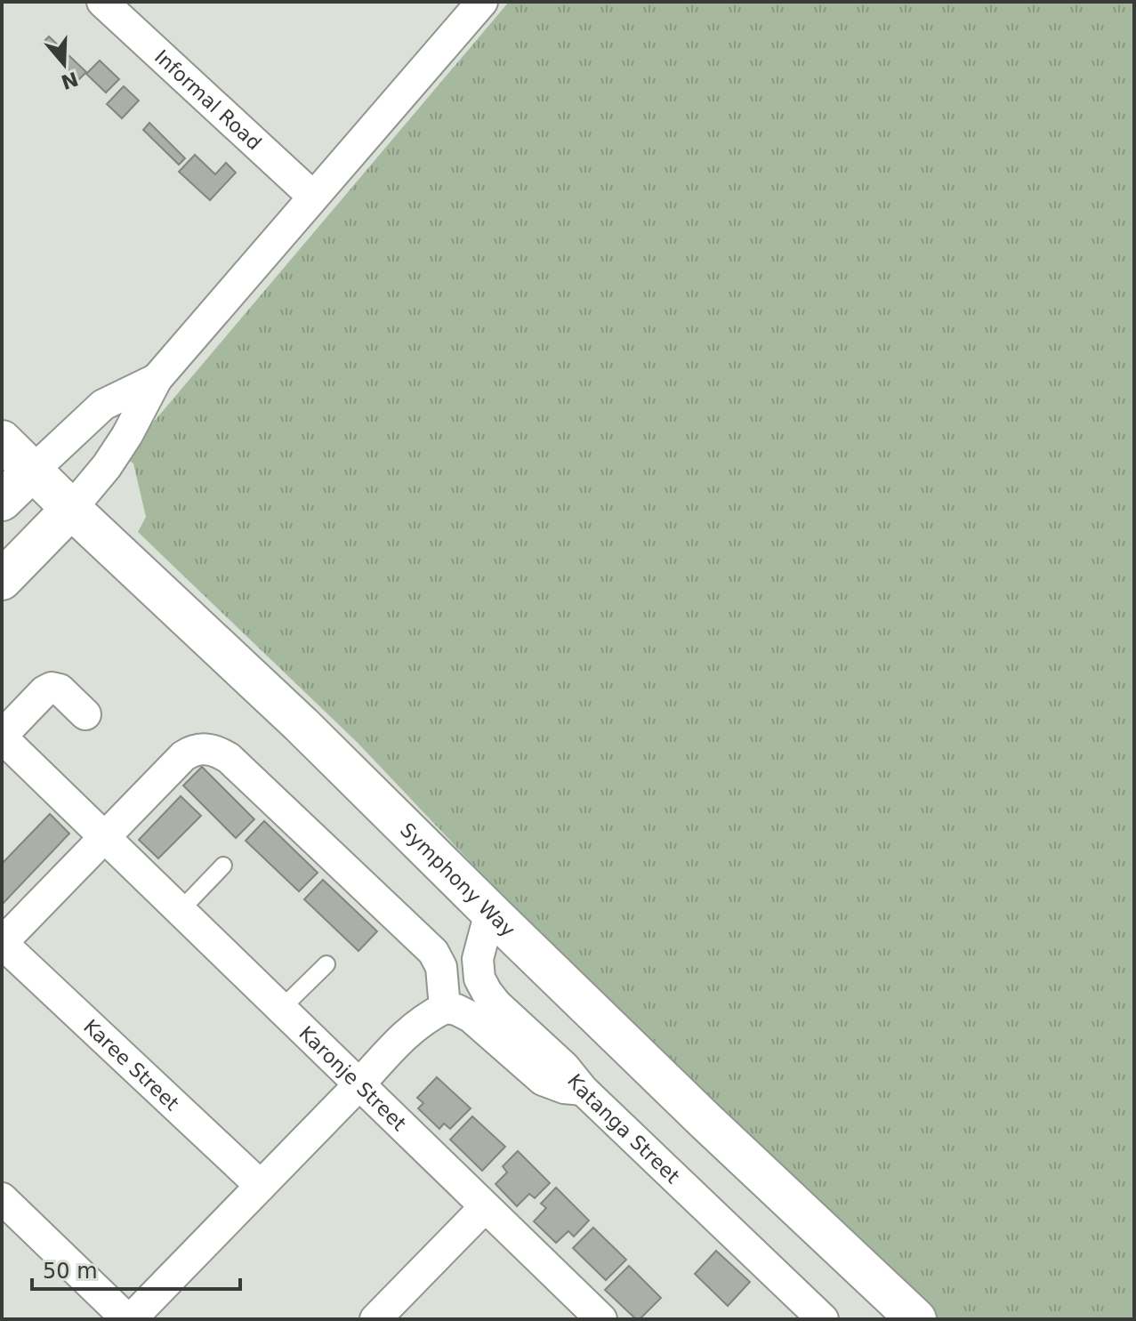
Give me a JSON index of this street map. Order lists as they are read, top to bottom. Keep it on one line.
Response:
{"streets":{"main road":["Symphony Way"],"street":["Informal Road","Karee Street","Karonje Street","Katanga Street"]},"crossings":[["Symphony Way","Katanga Street"]],"scale_bar":"50 m","north":"bottom"}
